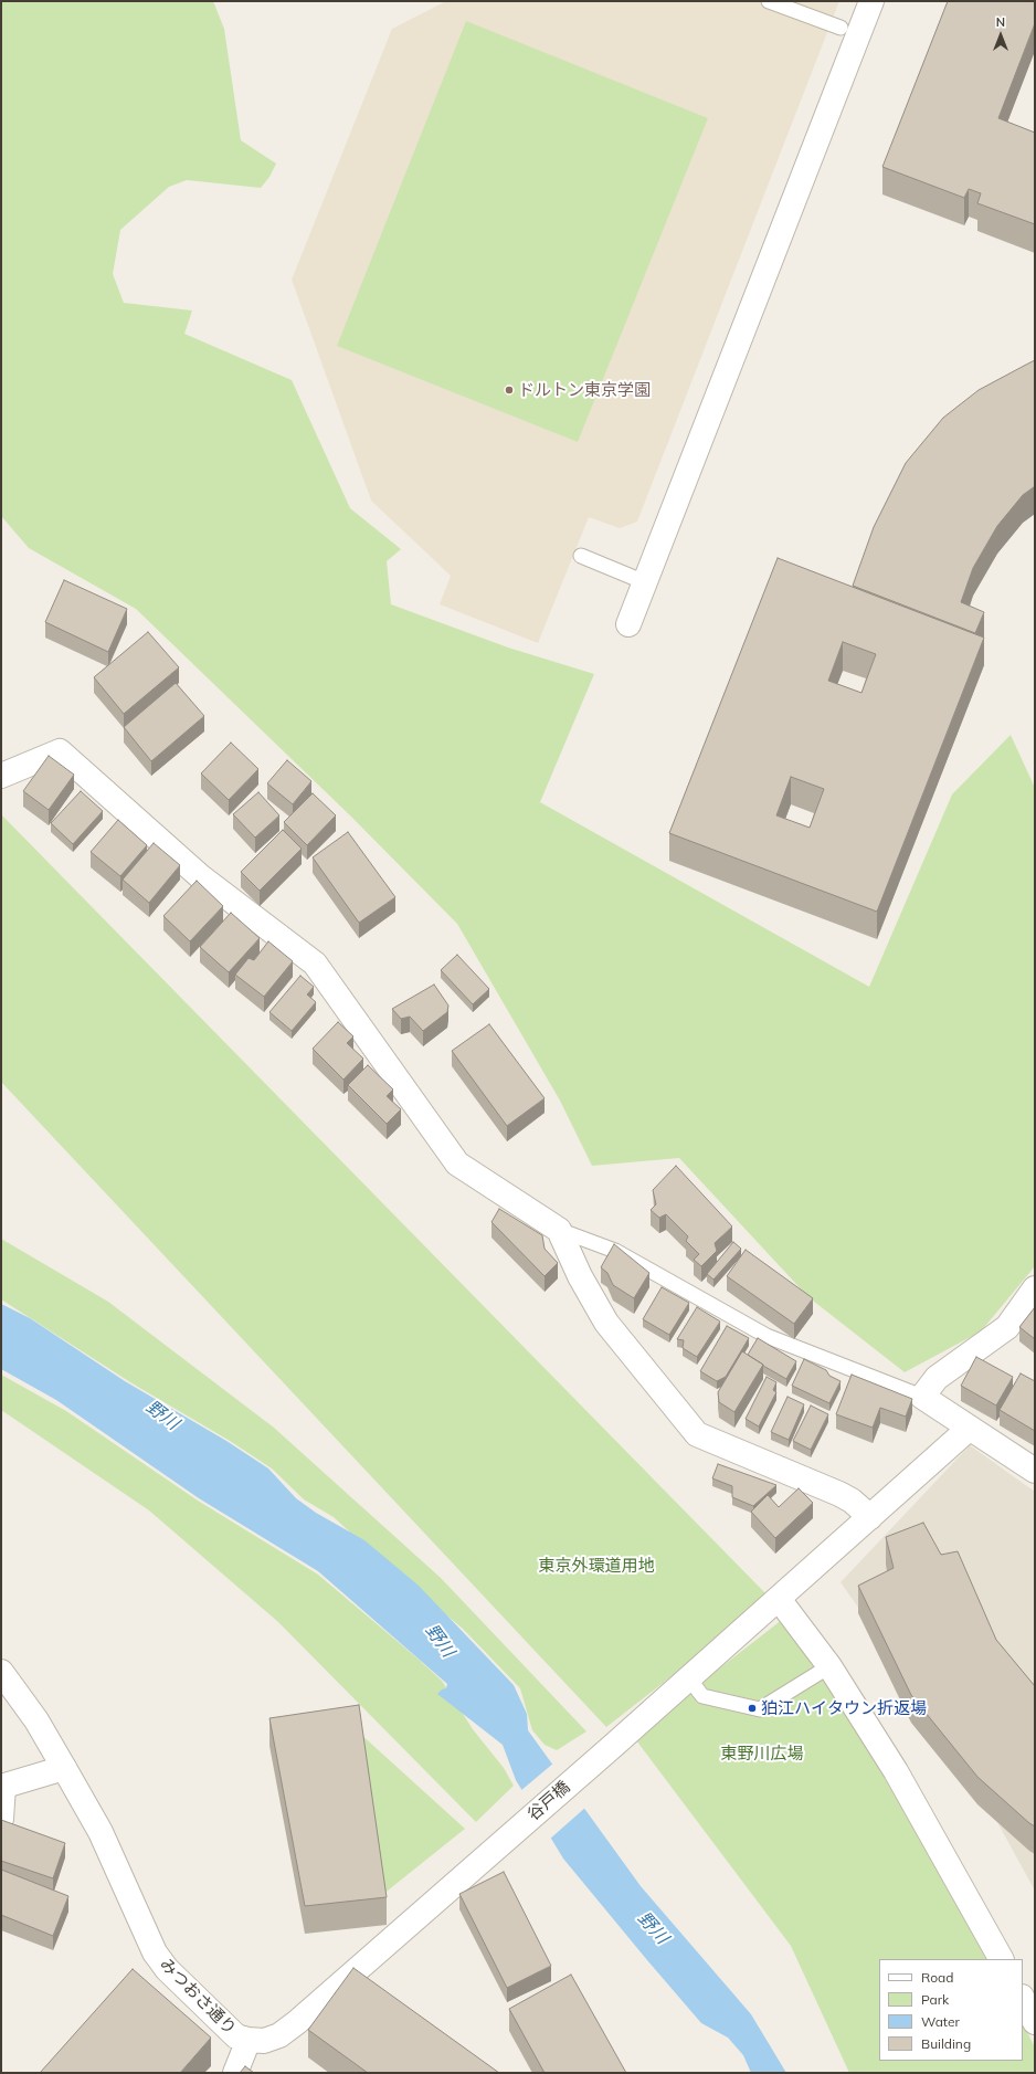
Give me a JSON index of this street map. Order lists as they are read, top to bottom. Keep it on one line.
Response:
{"streets":{"street":["谷戸橋","みつおさ通り"]},"crossings":[["谷戸橋","みつおさ通り"]],"water":["野川"],"parks":["東京外環道用地","東野川広場"],"places":["ドルトン東京学園","狛江ハイタウン折返場"],"legend":["Road","Park","Water","Building"],"north":"top"}
